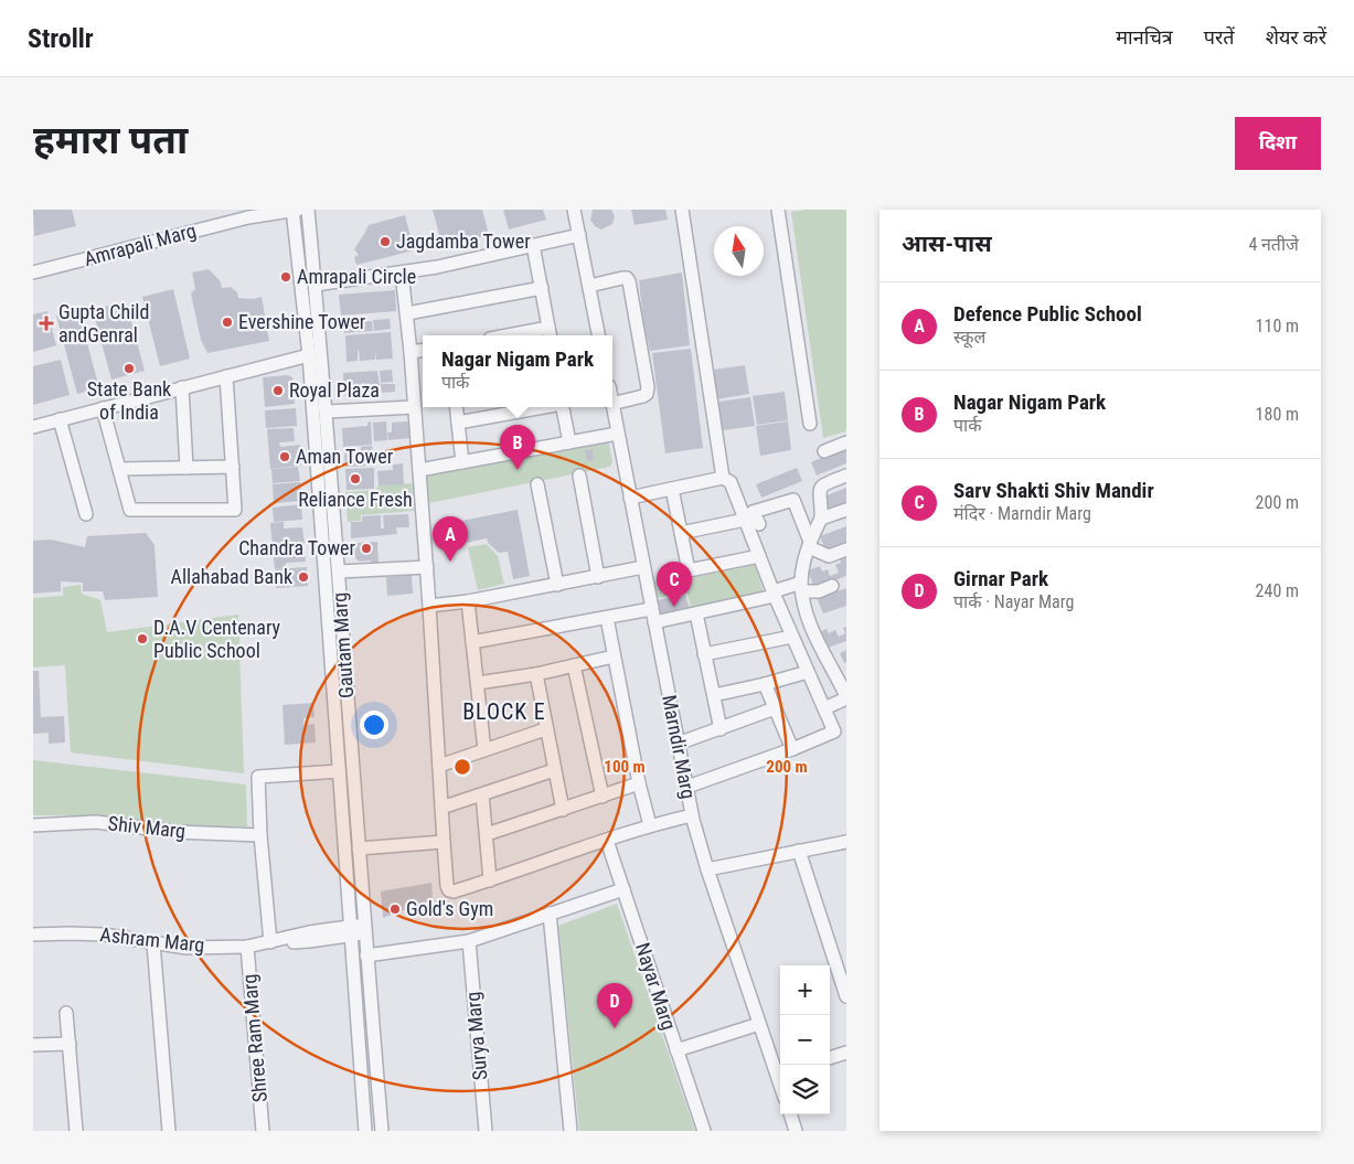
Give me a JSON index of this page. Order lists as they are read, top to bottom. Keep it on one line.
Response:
{"streets":{"street":["Amrapali Marg","Gautam Marg","Marndir Marg","Shiv Marg","Ashram Marg","Nayar Marg","Surya Marg","Shree Ram Marg"]},"crossings":[["Gautam Marg","Ashram Marg"],["Ashram Marg","Shree Ram Marg"]],"districts":["BLOCK E"],"places":{"other":["Jagdamba Tower","Amrapali Circle","Evershine Tower","State Bank of India","Royal Plaza","Aman Tower","Reliance Fresh","Chandra Tower","Allahabad Bank","D.A.V Centenary Public School","Gold's Gym"],"health":["Gupta Child andGenral"]},"north":"top","page":{"header":"Strollr","nav":["मानचित्र","परतें","शेयर करें"],"buttons":"दिशा","title":"हमारा पता","heading":["आस-पास","4 नतीजे"],"list":[{"mark":"A","name":"Defence Public School","note":"स्कूल","value":"110 m"},{"mark":"B","name":"Nagar Nigam Park","note":"पार्क","value":"180 m"},{"mark":"C","name":"Sarv Shakti Shiv Mandir","note":"मंदिर · Marndir Marg","value":"200 m"},{"mark":"D","name":"Girnar Park","note":"पार्क · Nayar Marg","value":"240 m"}],"popup":["Nagar Nigam Park","पार्क"],"pins":["B","A","C","D"],"map_buttons":["+","−"]},"rings":["100 m","200 m"]}
